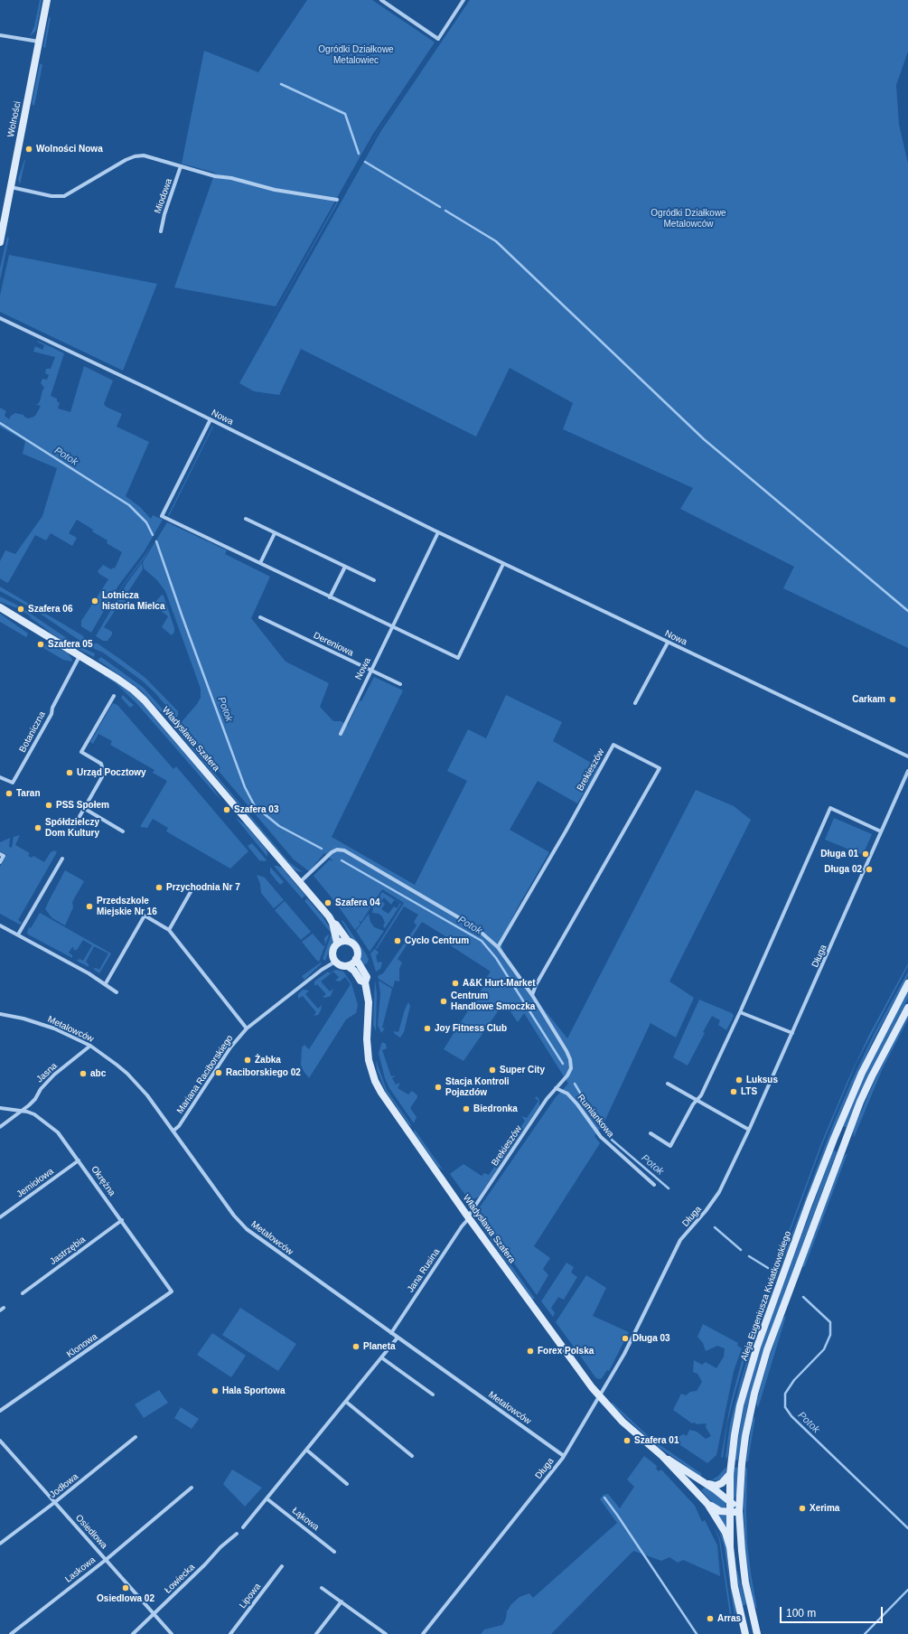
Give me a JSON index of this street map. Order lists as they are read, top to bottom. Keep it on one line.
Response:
{"streets":{"street":["Wolności","Miodowa","Nowa","Dereniowa","Botaniczna","Władysława Szafera","Brekieszów","Długa","Metalowców","Jasna","Mariana Raciborskiego","Rumiankowa","Okrężna","Jemiołowa","Jastrzębia","Jana Rusina","Aleja Eugeniusza Kwiatkowskiego","Klonowa","Jodłowa","Łąkowa","Osiedlowa","Laskowa","Łowiecka","Lipowa"]},"crossings":[["Nowa","Dereniowa"],["Botaniczna","Władysława Szafera"],["Władysława Szafera","Brekieszów"],["Władysława Szafera","Długa"],["Władysława Szafera","Mariana Raciborskiego"],["Władysława Szafera","Jana Rusina"],["Władysława Szafera","Aleja Eugeniusza Kwiatkowskiego"],["Brekieszów","Rumiankowa"],["Brekieszów","Jana Rusina"],["Długa","Metalowców"],["Metalowców","Jasna"],["Metalowców","Mariana Raciborskiego"],["Metalowców","Jana Rusina"],["Jasna","Okrężna"],["Okrężna","Jemiołowa"],["Okrężna","Jastrzębia"],["Okrężna","Klonowa"],["Jodłowa","Osiedlowa"],["Osiedlowa","Laskowa"],["Osiedlowa","Łowiecka"]],"water":["Potok"],"parks":["Ogródki Działkowe Metalowiec","Ogródki Działkowe Metalowców"],"places":["Wolności Nowa","Lotnicza historia Mielca","Szafera 06","Szafera 05","Carkam","Urząd Pocztowy","Taran","PSS Społem","Szafera 03","Spółdzielczy Dom Kultury","Długa 01","Długa 02","Przychodnia Nr 7","Szafera 04","Przedszkole Miejskie Nr 16","Cyclo Centrum","A&K Hurt-Market","Centrum Handlowe Smoczka","Joy Fitness Club","Żabka","Super City","Raciborskiego 02","abc","Luksus","Stacja Kontroli Pojazdów","LTS","Biedronka","Długa 03","Planeta","Forex Polska","Hala Sportowa","Szafera 01","Xerima","Osiedlowa 02","Arras"],"scale_bar":"100 m"}
